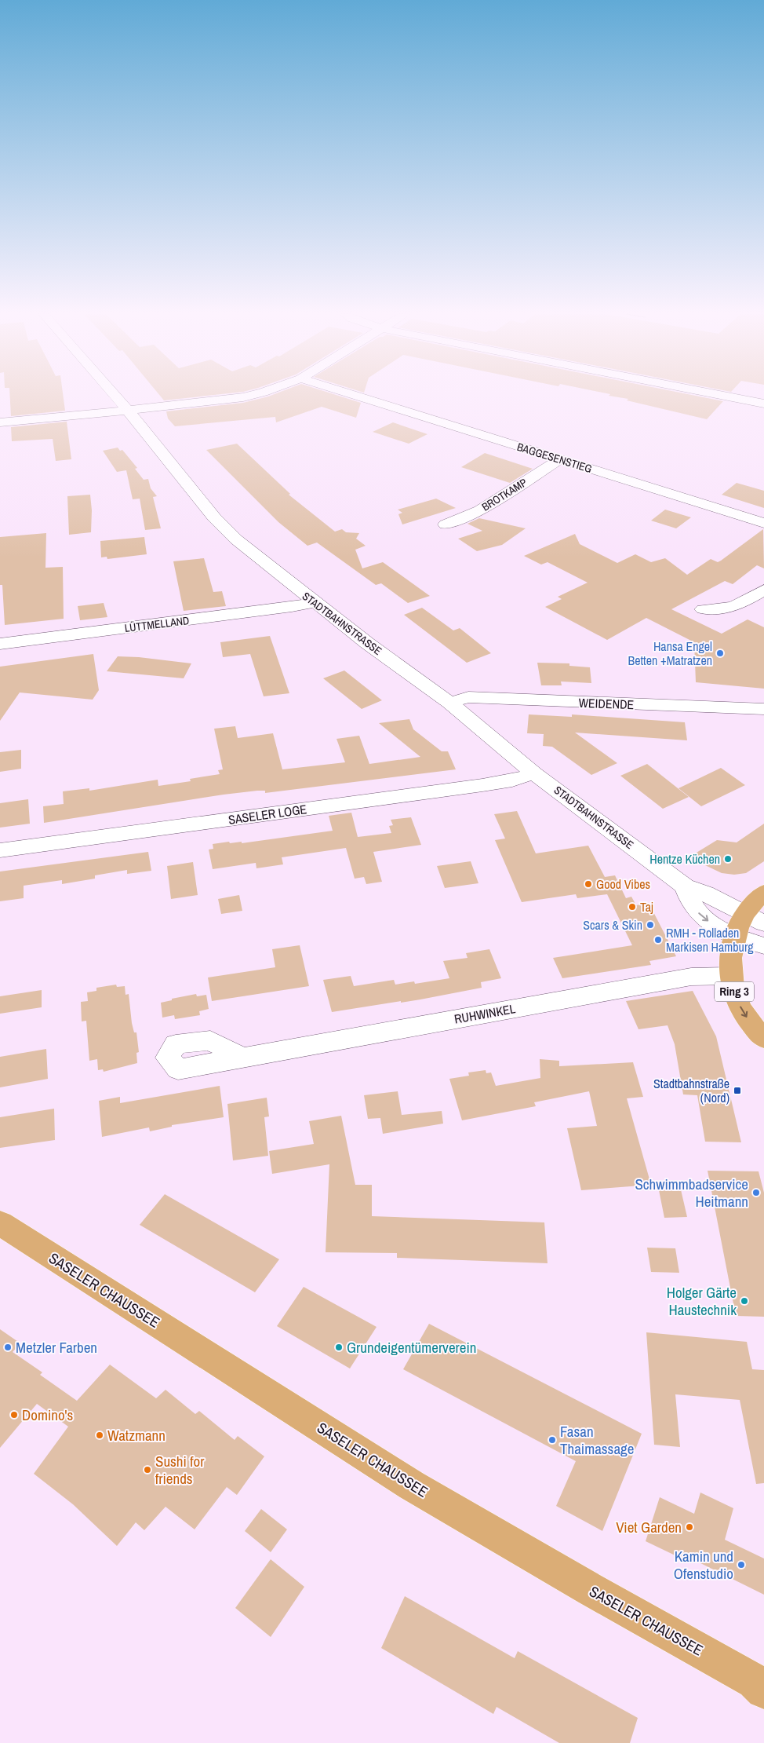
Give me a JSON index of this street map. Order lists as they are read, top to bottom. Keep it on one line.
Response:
{"streets":{"main road":["Ring 3","SASELER CHAUSSEE"],"street":["BAGGESENSTIEG","BROTKAMP","STADTBAHNSTRASSE","LÜTTMELLAND","WEIDENDE","SASELER LOGE","RUHWINKEL"]},"crossings":[["BAGGESENSTIEG","BROTKAMP"],["STADTBAHNSTRASSE","LÜTTMELLAND"],["STADTBAHNSTRASSE","WEIDENDE"],["STADTBAHNSTRASSE","SASELER LOGE"],["STADTBAHNSTRASSE","Ring 3"],["Ring 3","RUHWINKEL"]],"places":{"other":["Hansa Engel Betten +Matratzen","Hentze Küchen","Good Vibes","Taj","Scars & Skin","RMH - Rolladen Markisen Hamburg","Schwimmbadservice Heitmann","Holger Gärte Haustechnik","Metzler Farben","Grundeigentümerverein","Domino's","Watzmann","Fasan Thaimassage","Sushi for friends","Viet Garden","Kamin und Ofenstudio"],"transit":["Stadtbahnstraße (Nord)"]}}
